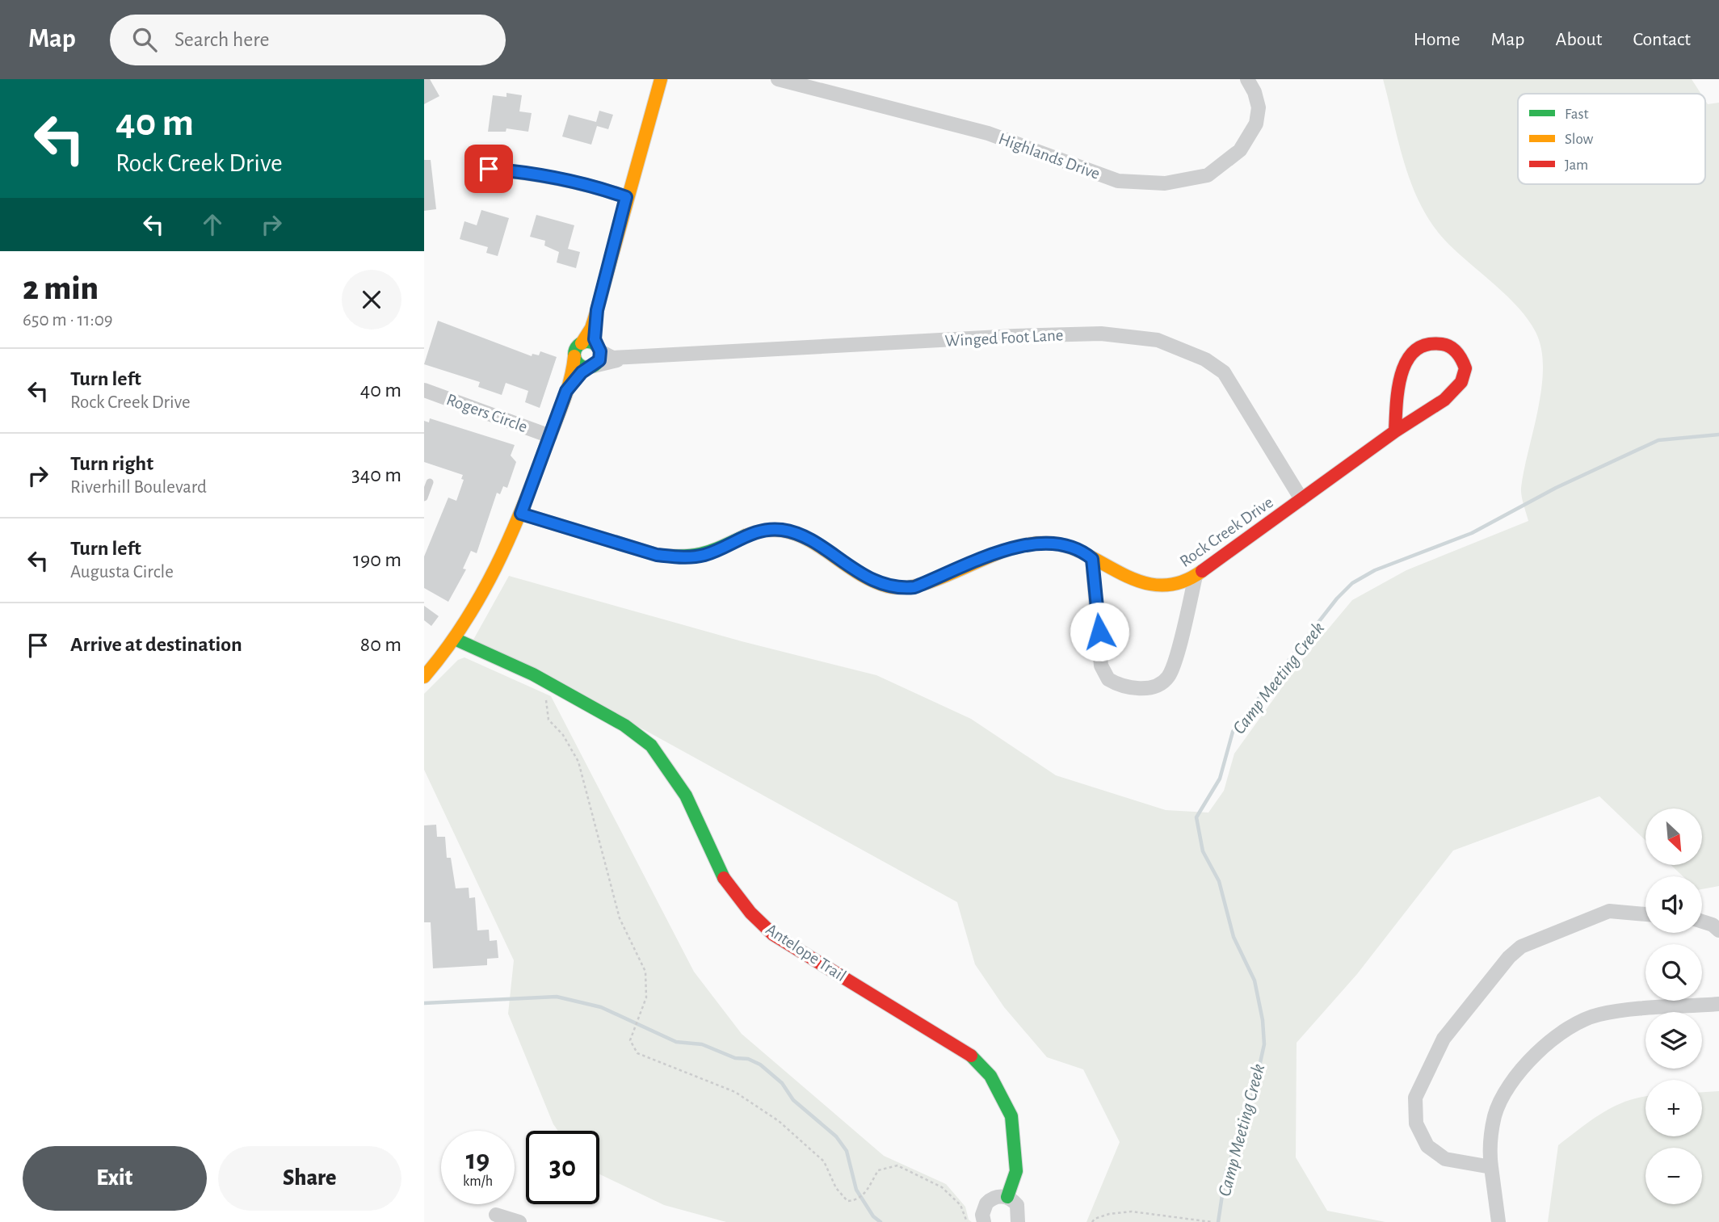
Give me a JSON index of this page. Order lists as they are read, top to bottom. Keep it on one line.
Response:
{"streets":{"street":["Highlands Drive","Winged Foot Lane","Rogers Circle","Rock Creek Drive","Antelope Trail"]},"crossings":[["Winged Foot Lane","Rock Creek Drive"]],"water":["Camp Meeting Creek"],"legend":["Fast","Slow","Jam"],"north":"bottom right","page":{"header":"Map","search":"Search here","nav":["Home","Map","About","Contact"],"turn":["40 m","Rock Creek Drive"],"heading":["2 min","650 m · 11:09"],"list":[{"name":"Turn left","note":"Rock Creek Drive","value":"40 m"},{"name":"Turn right","note":"Riverhill Boulevard","value":"340 m"},{"name":"Turn left","note":"Augusta Circle","value":"190 m"},{"name":"Arrive at destination","value":"80 m"}],"map_buttons":["+","−"],"speed":"19 km/h","limit":"30","buttons":["Exit","Share"]}}
